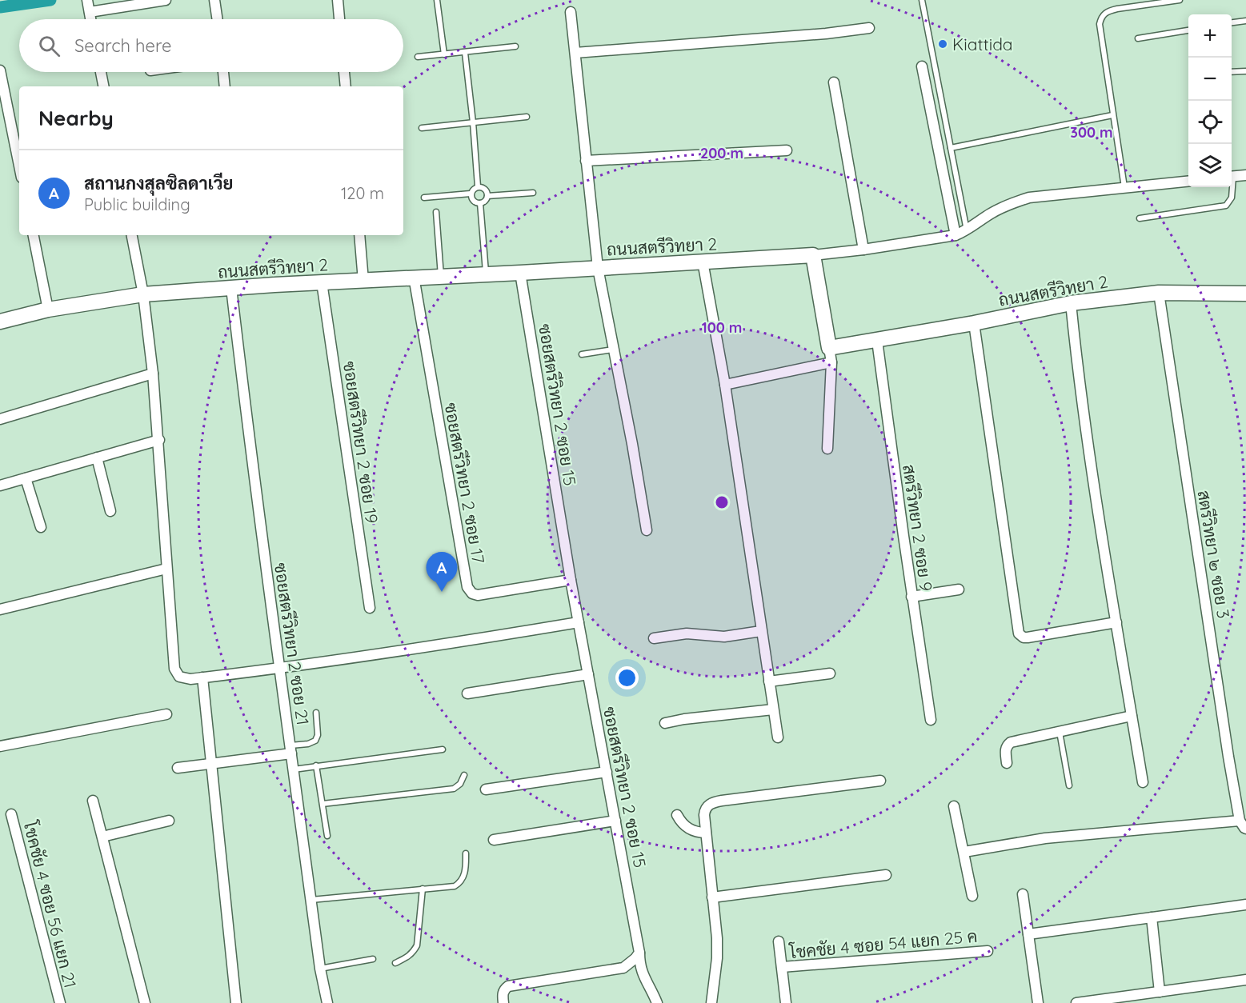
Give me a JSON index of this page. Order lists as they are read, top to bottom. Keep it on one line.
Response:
{"streets":{"street":["ถนนสตรีวิทยา 2","ซอยสตรีวิทยา 2 ซอย 15","ซอยสตรีวิทยา 2 ซอย 19","ซอยสตรีวิทยา 2 ซอย 17","สตรีวิทยา 2 ซอย 9","สตรีวิทยา ๒ ซอย 3","ซอยสตรีวิทยา 2 ซอย 21","โชคชัย 4 ซอย 56 แยก 21","โชคชัย 4 ซอย 54 แยก 25 ค"]},"crossings":[["ถนนสตรีวิทยา 2","ซอยสตรีวิทยา 2 ซอย 15"],["ถนนสตรีวิทยา 2","ซอยสตรีวิทยา 2 ซอย 19"],["ถนนสตรีวิทยา 2","ซอยสตรีวิทยา 2 ซอย 17"],["ถนนสตรีวิทยา 2","สตรีวิทยา 2 ซอย 9"],["ถนนสตรีวิทยา 2","สตรีวิทยา ๒ ซอย 3"],["ถนนสตรีวิทยา 2","ซอยสตรีวิทยา 2 ซอย 21"],["ซอยสตรีวิทยา 2 ซอย 15","ซอยสตรีวิทยา 2 ซอย 17"]],"places":["Kiattida"],"page":{"map_buttons":["+","−"],"search":"Search here","heading":"Nearby","list":[{"mark":"A","name":"สถานกงสุลซิลดาเวีย","note":"Public building","value":"120 m"}],"pins":"A"},"rings":["300 m","200 m","100 m"]}
